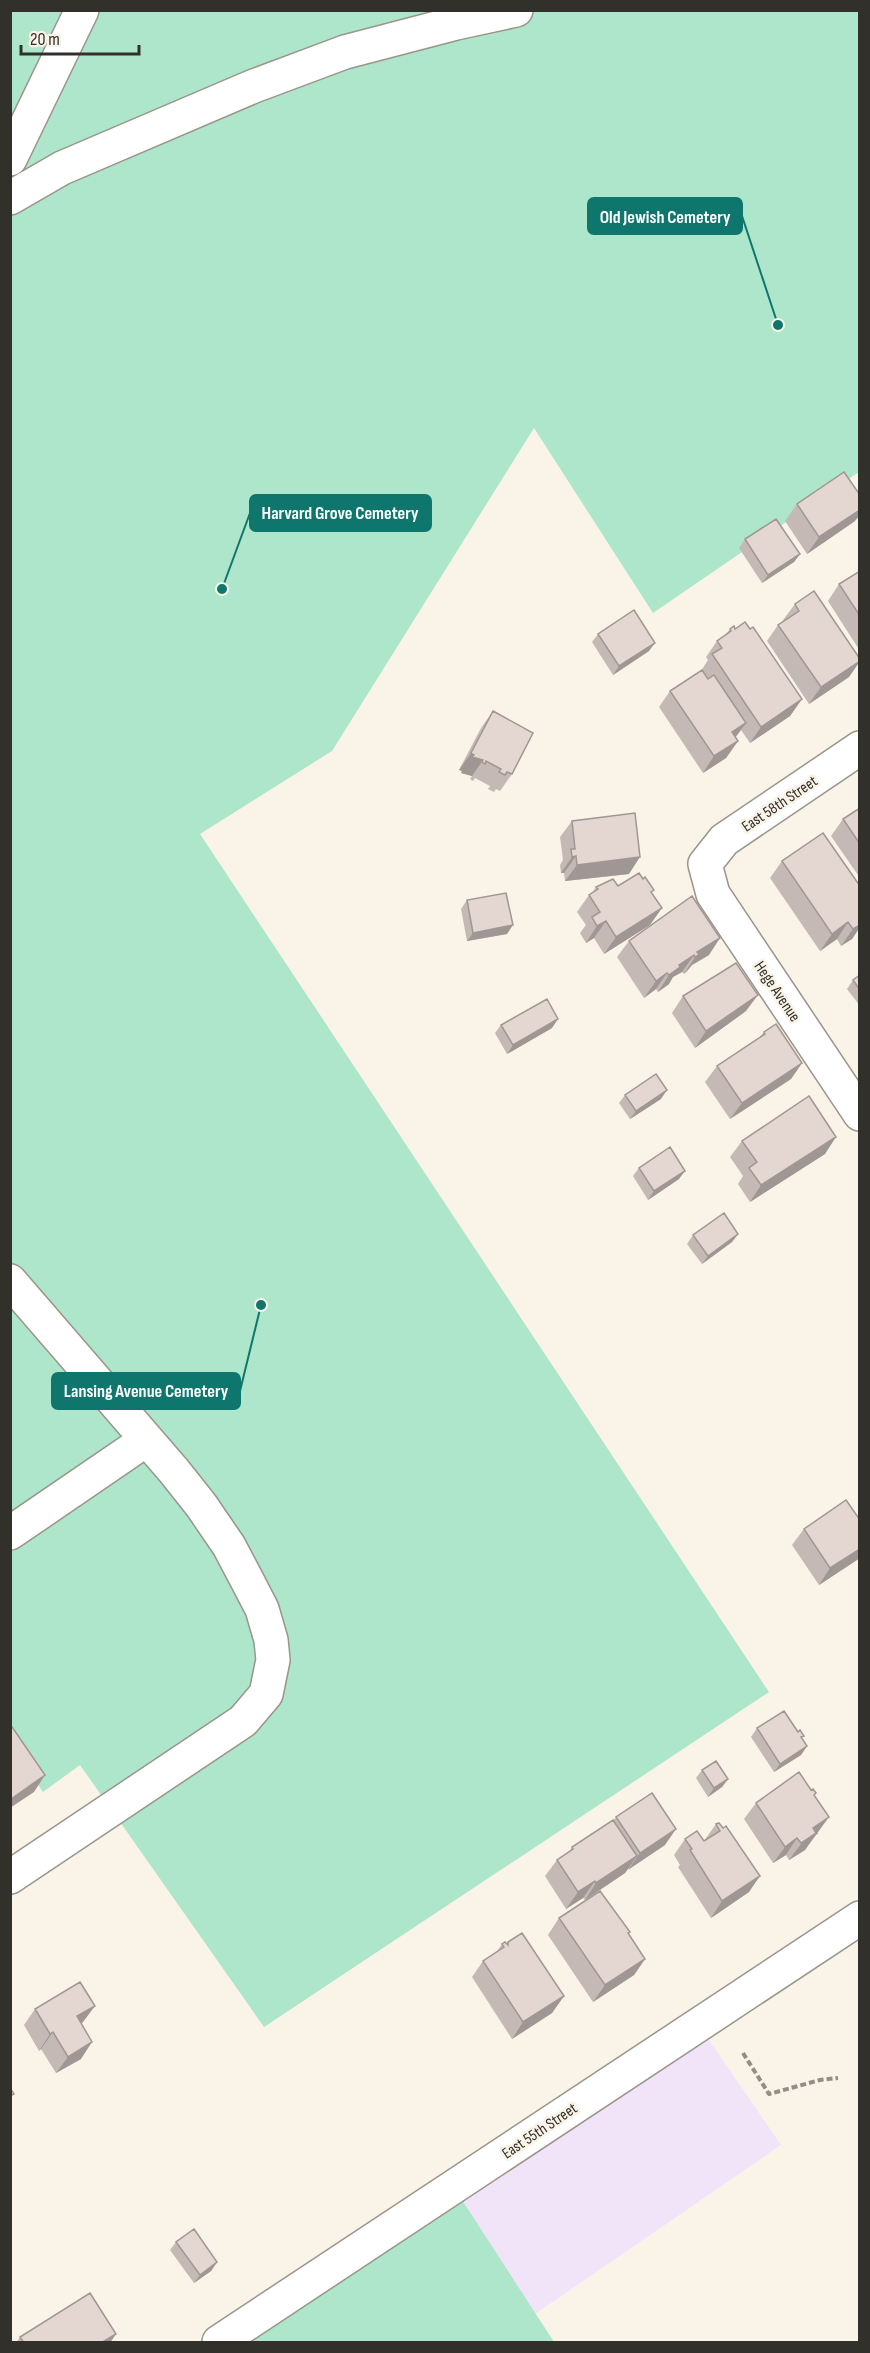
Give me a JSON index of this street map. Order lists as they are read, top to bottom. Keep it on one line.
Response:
{"streets":{"street":["East 58th Street","Hege Avenue","East 55th Street"]},"crossings":[["East 58th Street","Hege Avenue"]],"places":["Old Jewish Cemetery","Harvard Grove Cemetery","Lansing Avenue Cemetery"],"scale_bar":"20 m"}
